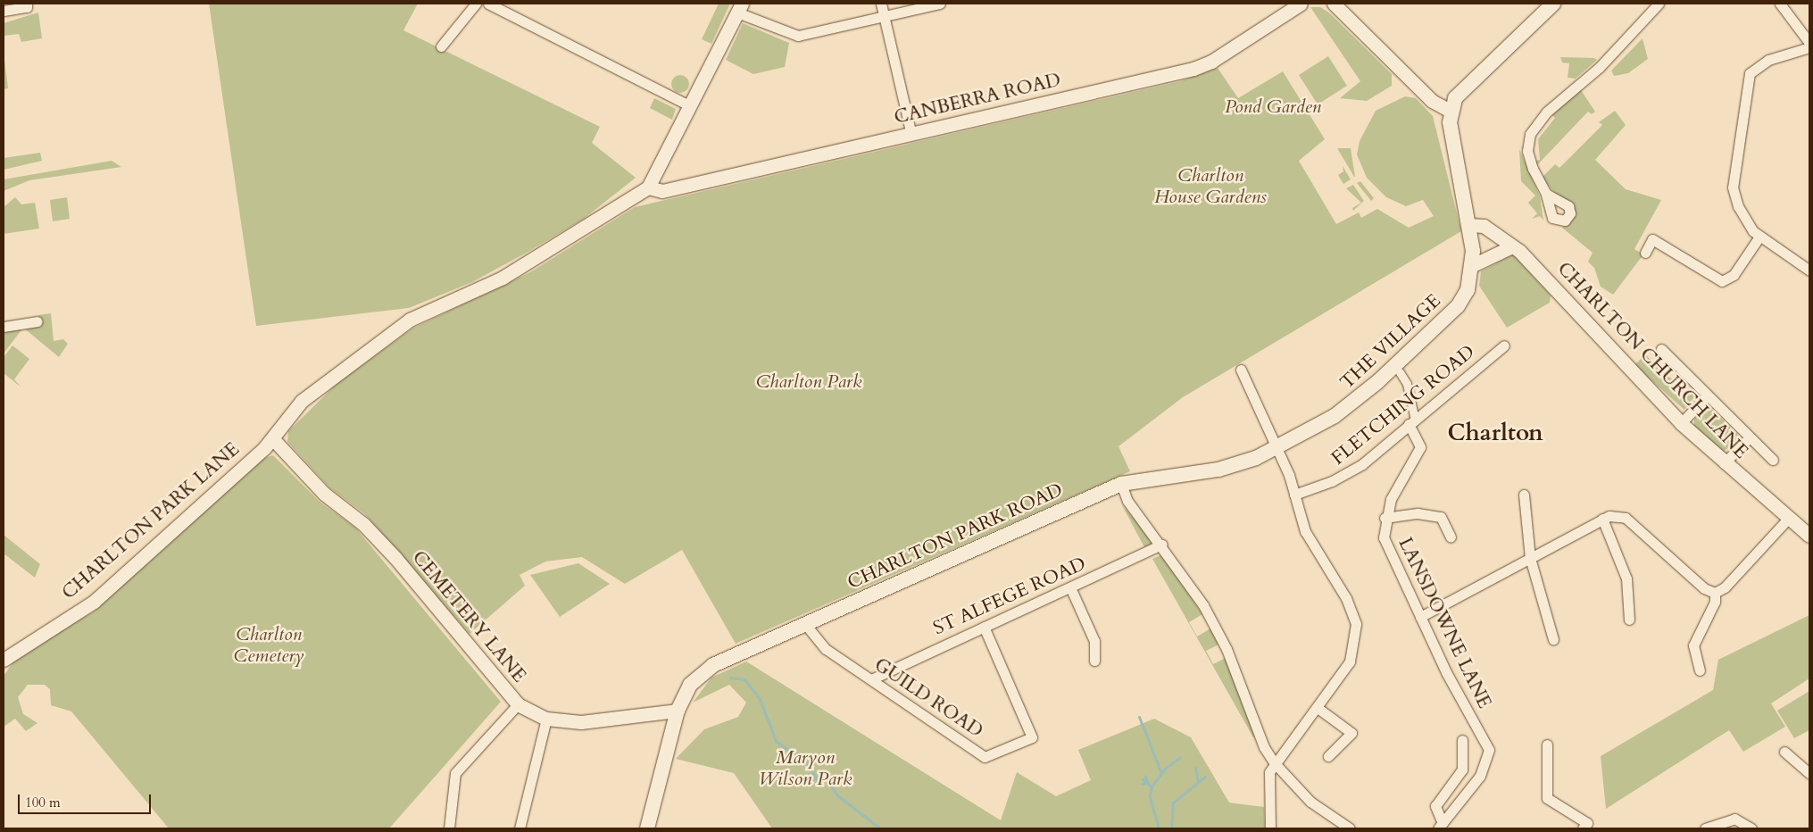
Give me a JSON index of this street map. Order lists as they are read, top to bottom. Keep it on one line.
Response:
{"streets":{"main road":["THE VILLAGE","CHARLTON PARK ROAD"],"street":["CANBERRA ROAD","CHARLTON CHURCH LANE","FLETCHING ROAD","CHARLTON PARK LANE","ST ALFEGE ROAD","CEMETERY LANE","LANSDOWNE LANE","GUILD ROAD"]},"crossings":[["CANBERRA ROAD","CHARLTON PARK LANE"],["THE VILLAGE","CHARLTON CHURCH LANE"],["THE VILLAGE","CHARLTON PARK ROAD"],["FLETCHING ROAD","LANSDOWNE LANE"],["CHARLTON PARK LANE","CEMETERY LANE"],["CHARLTON PARK ROAD","CEMETERY LANE"],["CHARLTON PARK ROAD","GUILD ROAD"],["ST ALFEGE ROAD","GUILD ROAD"]],"districts":["Charlton"],"parks":["Pond Garden","Charlton House Gardens","Charlton Park","Charlton Cemetery","Maryon Wilson Park"],"scale_bar":"100 m"}
